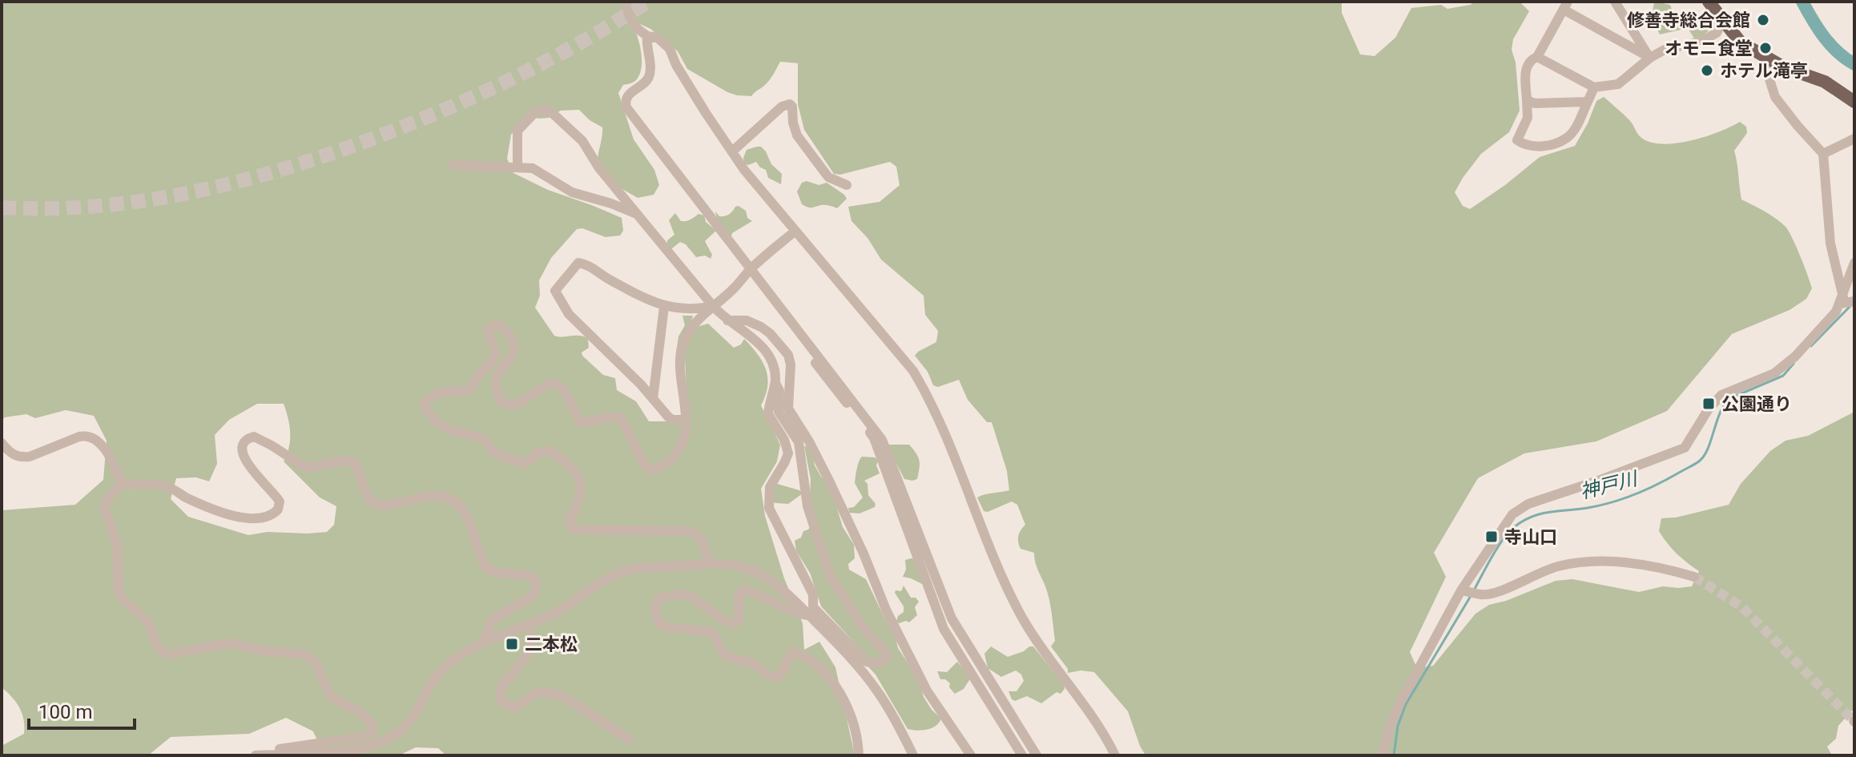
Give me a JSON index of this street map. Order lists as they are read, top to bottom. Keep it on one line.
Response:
{"water":["神戸川"],"places":{"other":["修善寺総合会館","オモニ食堂","ホテル滝亭"],"transit":["公園通り","寺山口","二本松"]},"scale_bar":"100 m"}
